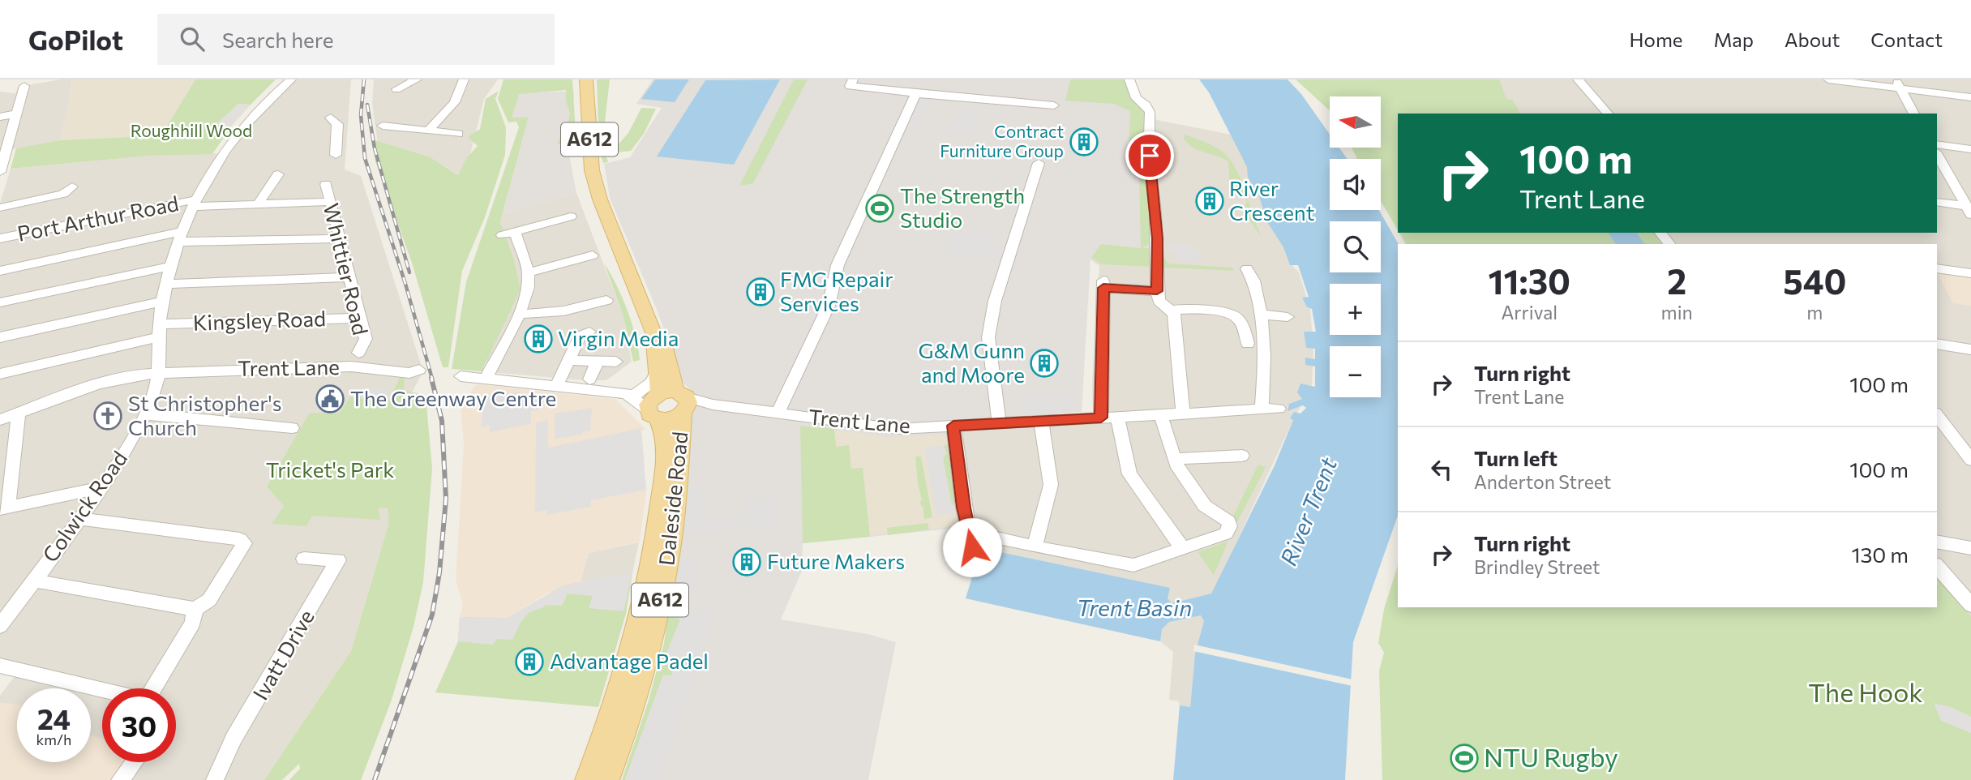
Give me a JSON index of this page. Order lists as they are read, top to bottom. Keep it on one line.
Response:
{"streets":{"main road":["A612","Daleside Road"],"street":["Port Arthur Road","Whittier Road","Kingsley Road","Trent Lane","Colwick Road","Ivatt Drive"]},"crossings":[["Port Arthur Road","Whittier Road"],["Port Arthur Road","Colwick Road"],["Whittier Road","Kingsley Road"],["Kingsley Road","Colwick Road"],["Trent Lane","Daleside Road"],["Trent Lane","Colwick Road"]],"water":["River Trent","Trent Basin"],"parks":["Roughhill Wood","Tricket's Park","The Hook"],"places":{"building":["Contract Furniture Group","River Crescent","FMG Repair Services","Virgin Media","G&M Gunn and Moore","Future Makers","Advantage Padel"],"sports":["The Strength Studio","NTU Rugby"],"public building":["The Greenway Centre"],"church":["St Christopher's Church"]},"north":"left","page":{"header":"GoPilot","search":"Search here","nav":["Home","Map","About","Contact"],"map_buttons":["+","−"],"turn":["100 m","Trent Lane"],"eta":["11:30","Arrival","2","min","540","m"],"list":[{"name":"Turn right","note":"Trent Lane","value":"100 m"},{"name":"Turn left","note":"Anderton Street","value":"100 m"},{"name":"Turn right","note":"Brindley Street","value":"130 m"}],"speed":"24 km/h","limit":"30"}}
